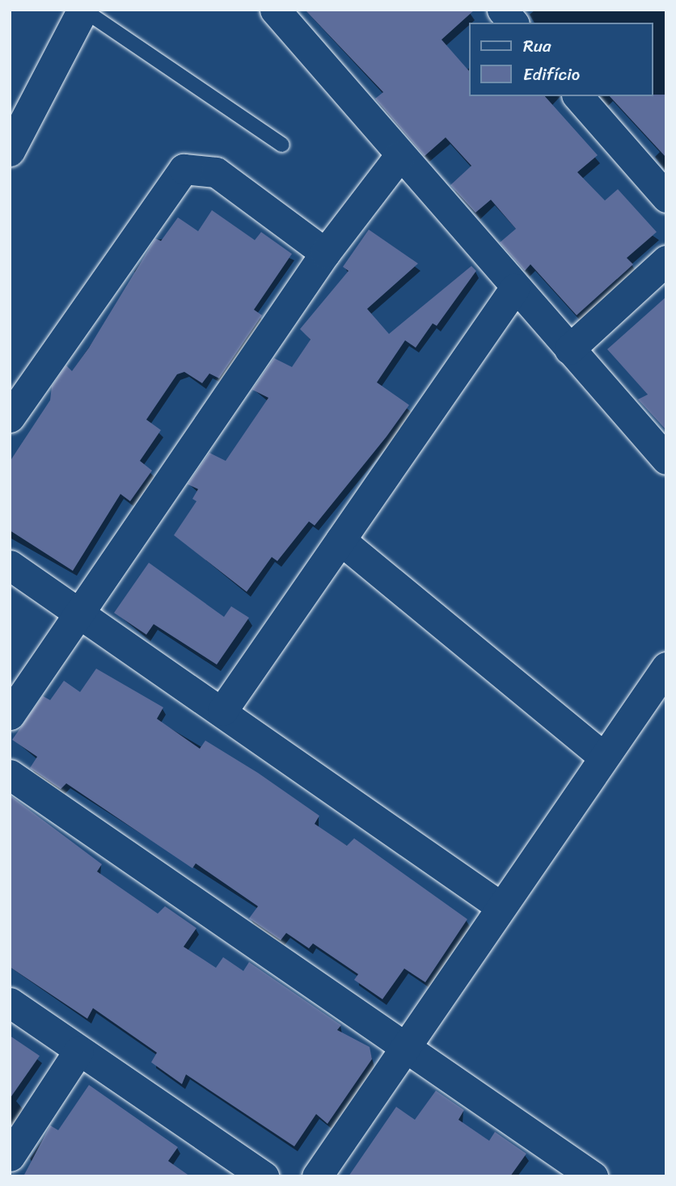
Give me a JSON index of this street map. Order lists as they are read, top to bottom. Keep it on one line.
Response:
{"legend":["Rua","Edifício"]}
